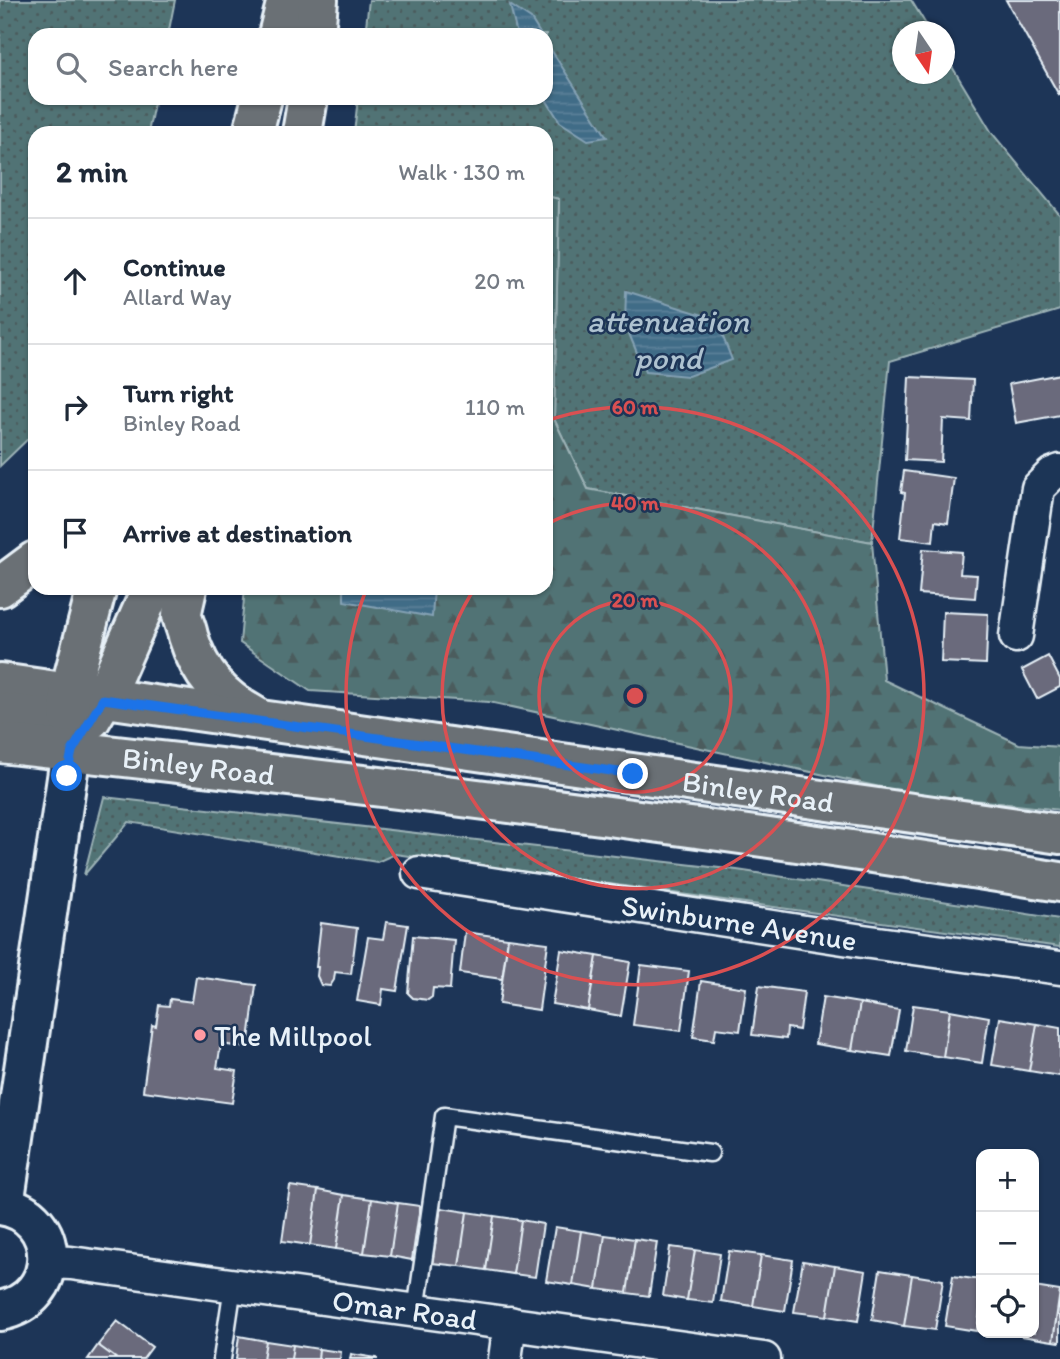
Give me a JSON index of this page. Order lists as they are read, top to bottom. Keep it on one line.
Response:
{"streets":{"main road":["Binley Road"],"street":["Swinburne Avenue","Omar Road"]},"water":["attenuation pond"],"places":["The Millpool"],"north":"bottom","page":{"search":"Search here","heading":["2 min","Walk · 130 m"],"list":[["Continue","Allard Way","20 m"],["Turn right","Binley Road","110 m"],"Arrive at destination"],"map_buttons":["+","−"]},"rings":["60 m","40 m","20 m"]}
